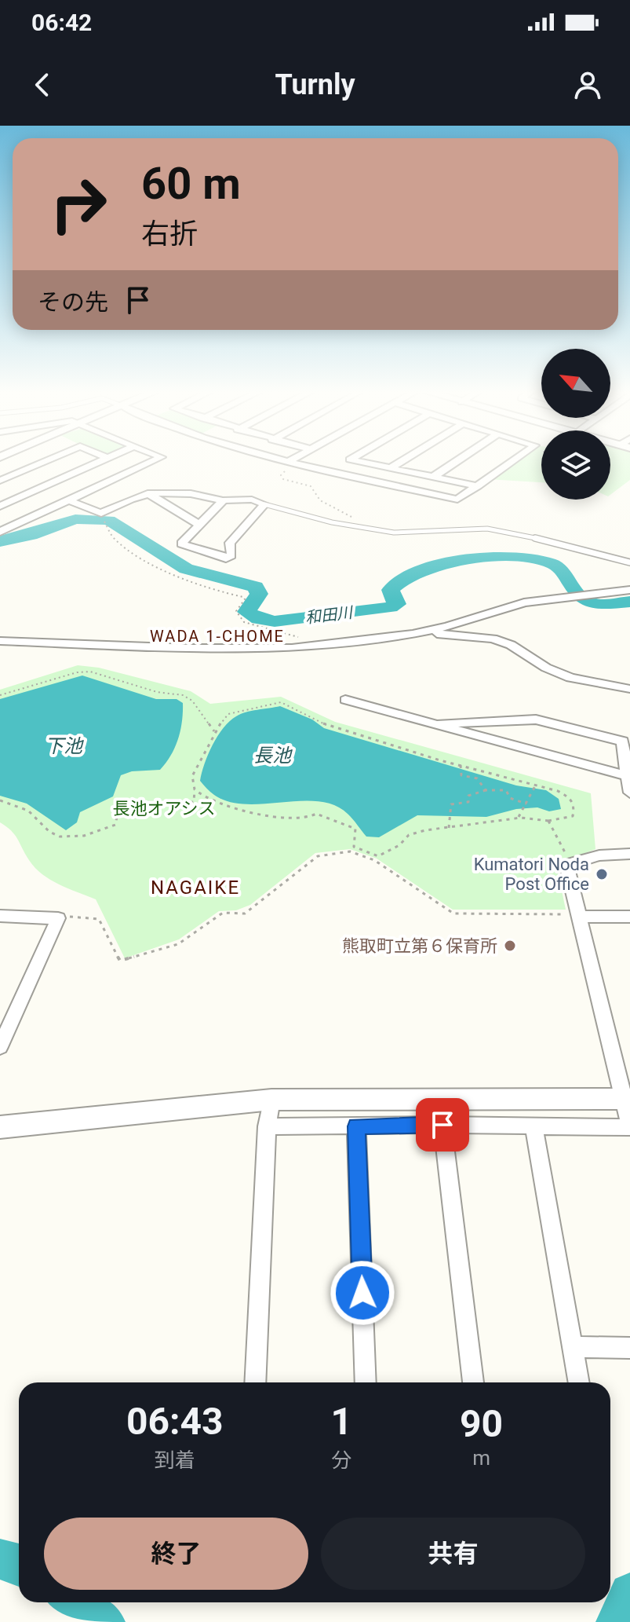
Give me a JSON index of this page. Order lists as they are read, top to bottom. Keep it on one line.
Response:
{"districts":["WADA 1-CHOME","NAGAIKE"],"water":["和田川","下池","長池"],"parks":["長池オアシス"],"places":["Kumatori Noda Post Office","熊取町立第６保育所"],"north":"top left","page":{"status":"06:42","header":"Turnly","turn":["60 m","右折"],"then":"その先","eta":["06:43","到着","1","分","90","m"],"buttons":["終了","共有"]}}
